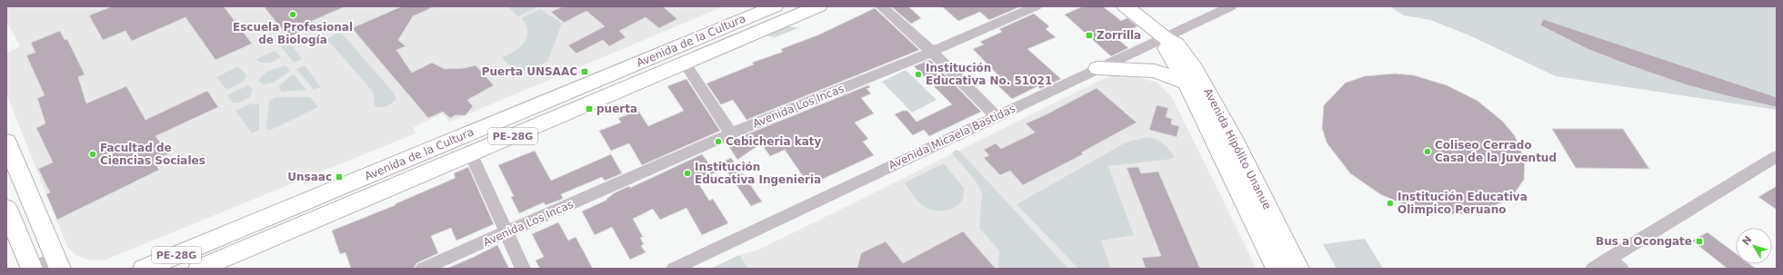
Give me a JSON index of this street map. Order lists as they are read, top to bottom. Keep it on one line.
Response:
{"streets":{"main road":["Avenida de la Cultura","PE-28G","Avenida Hipólito Unanue"],"street":["Avenida Los Incas","Avenida Micaela Bastidas"]},"crossings":[["Avenida Micaela Bastidas","Avenida Hipólito Unanue"]],"places":{"other":["Escuela Profesional de Biología","Institución Educativa No. 51021","Cebicheria katy","Coliseo Cerrado Casa de la Juventud","Facultad de Ciencias Sociales","Institución Educativa Ingenieria","Institución Educativa Olimpico Peruano"],"transit":["Zorrilla","Puerta UNSAAC","puerta","Unsaac","Bus a Ocongate"]},"north":"top left"}
